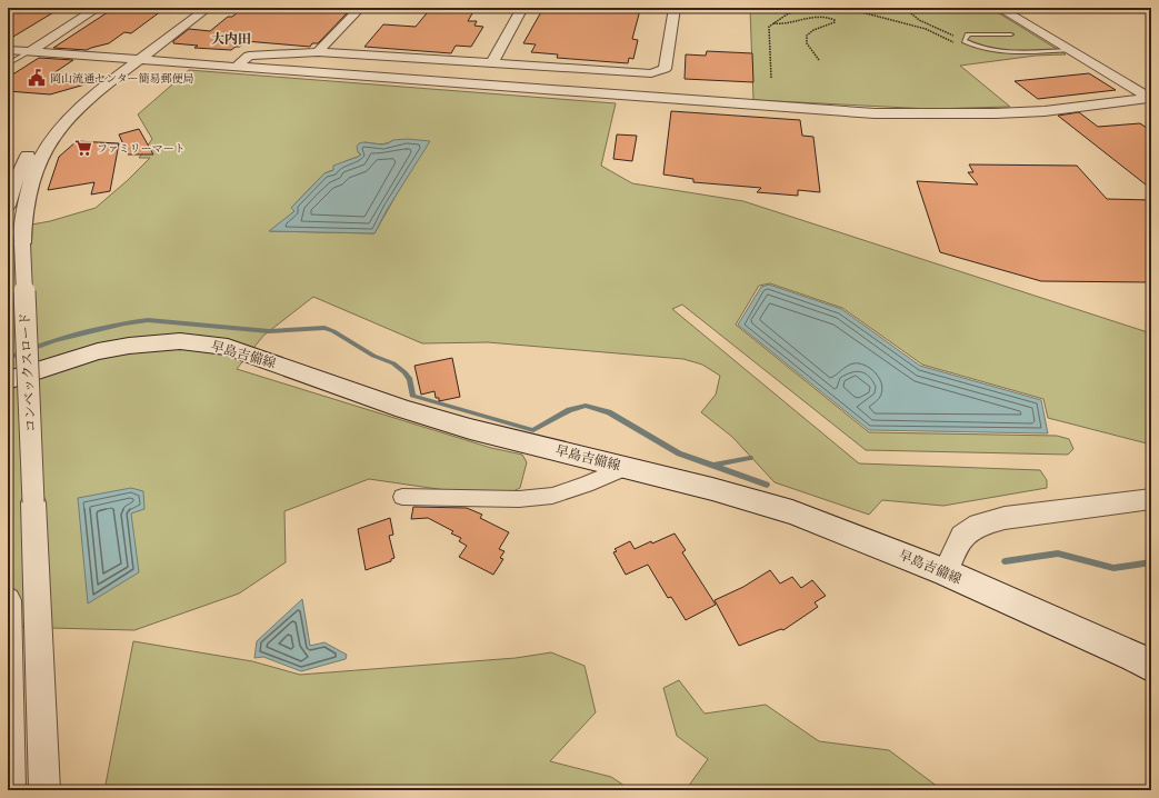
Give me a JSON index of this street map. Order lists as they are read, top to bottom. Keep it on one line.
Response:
{"streets":{"main road":["早島吉備線"],"street":["コンベックスロード"]},"districts":["大内田"],"places":{"public building":["岡山流通センター簡易郵便局"],"supermarket":["ファミリーマート"]}}
